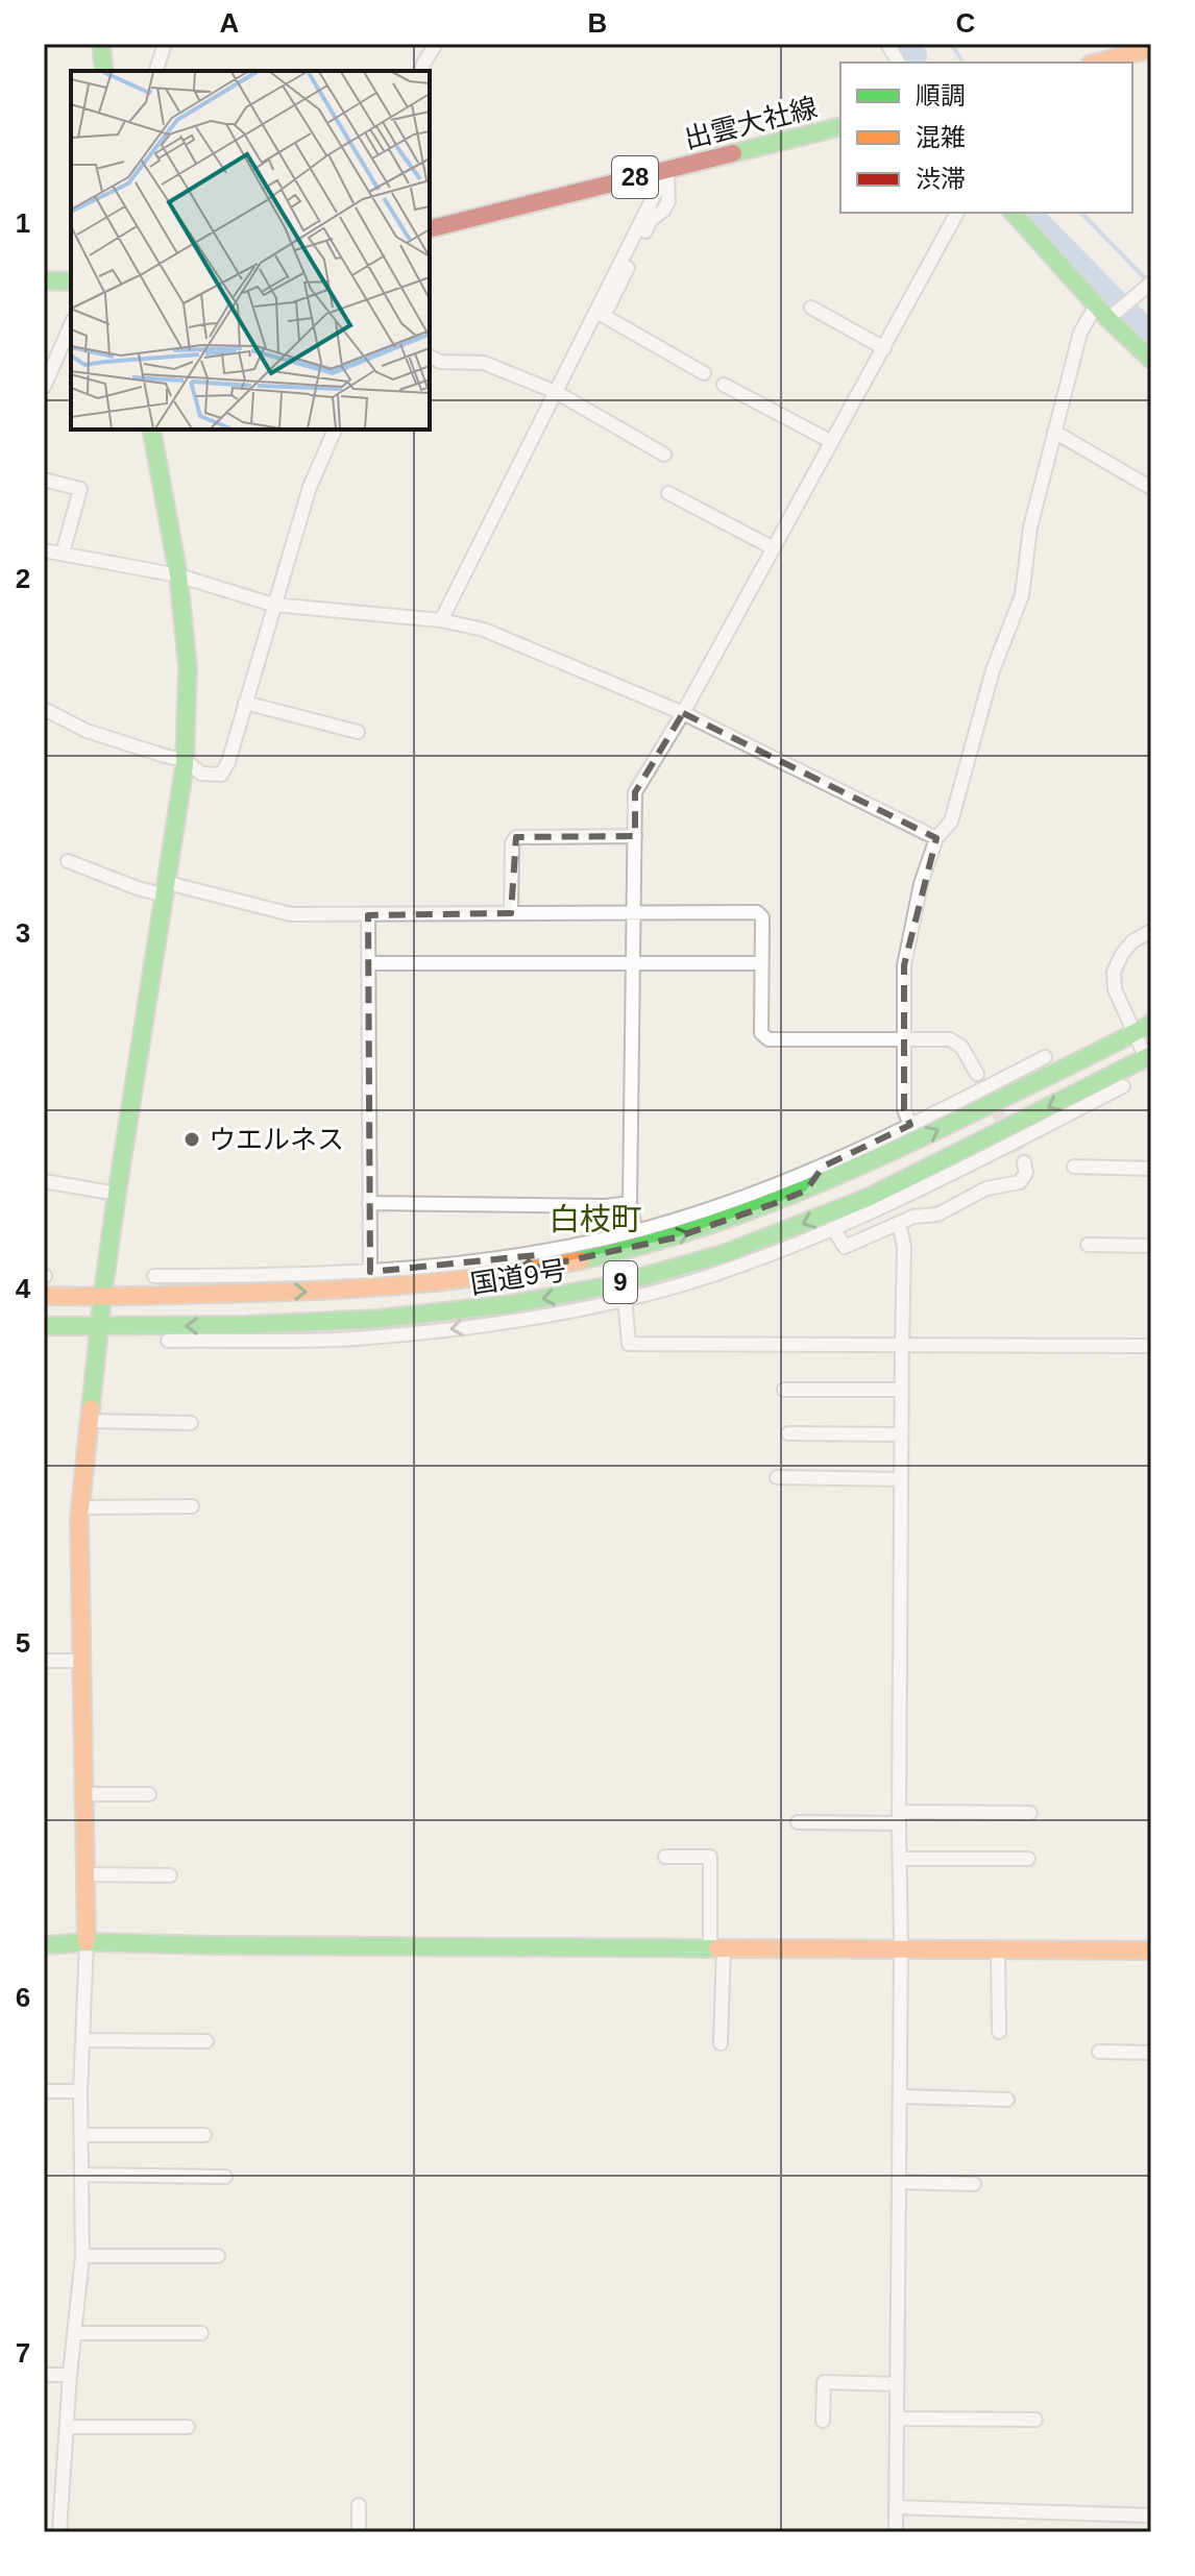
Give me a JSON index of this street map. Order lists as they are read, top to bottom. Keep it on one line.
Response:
{"streets":{"main road":["出雲大社線","28","国道9号","9"]},"districts":["白枝町"],"places":["ウエルネス"],"legend":["順調","混雑","渋滞"],"grid":{"columns":["A","B","C"],"rows":["1","2","3","4","5","6","7"]}}
